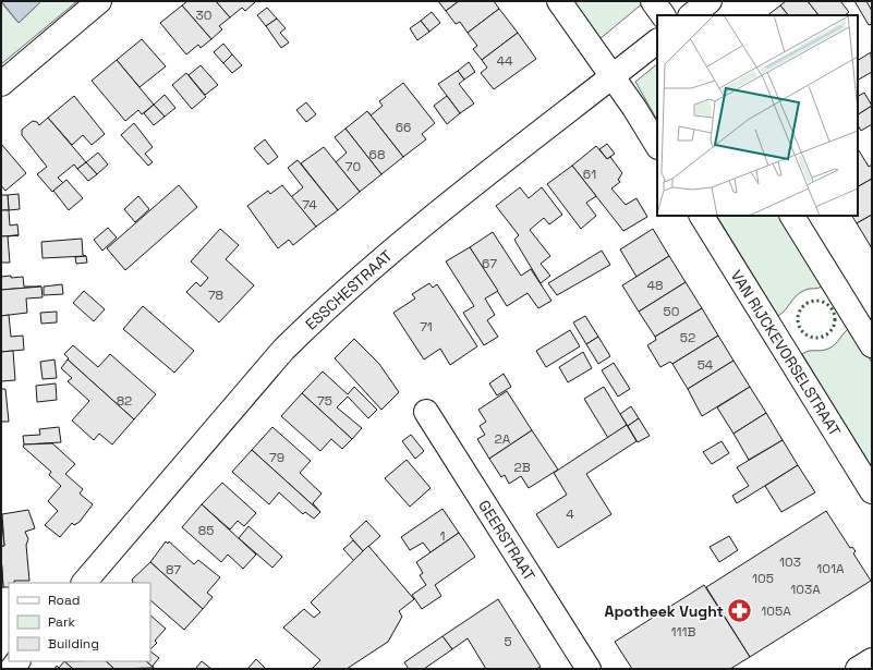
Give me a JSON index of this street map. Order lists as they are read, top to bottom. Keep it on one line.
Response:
{"streets":{"street":["ESSCHESTRAAT","VAN RIJCKEVORSELSTRAAT","GEERSTRAAT"]},"places":{"pharmacy":["Apotheek Vught"]},"house_numbers":["30","44","66","68","70","61","74","67","48","78","50","71","52","54","82","75","2A","79","2B","4","85","1","103","101A","87","105","103A","105A","111B","5"],"legend":["Road","Park","Building"]}
